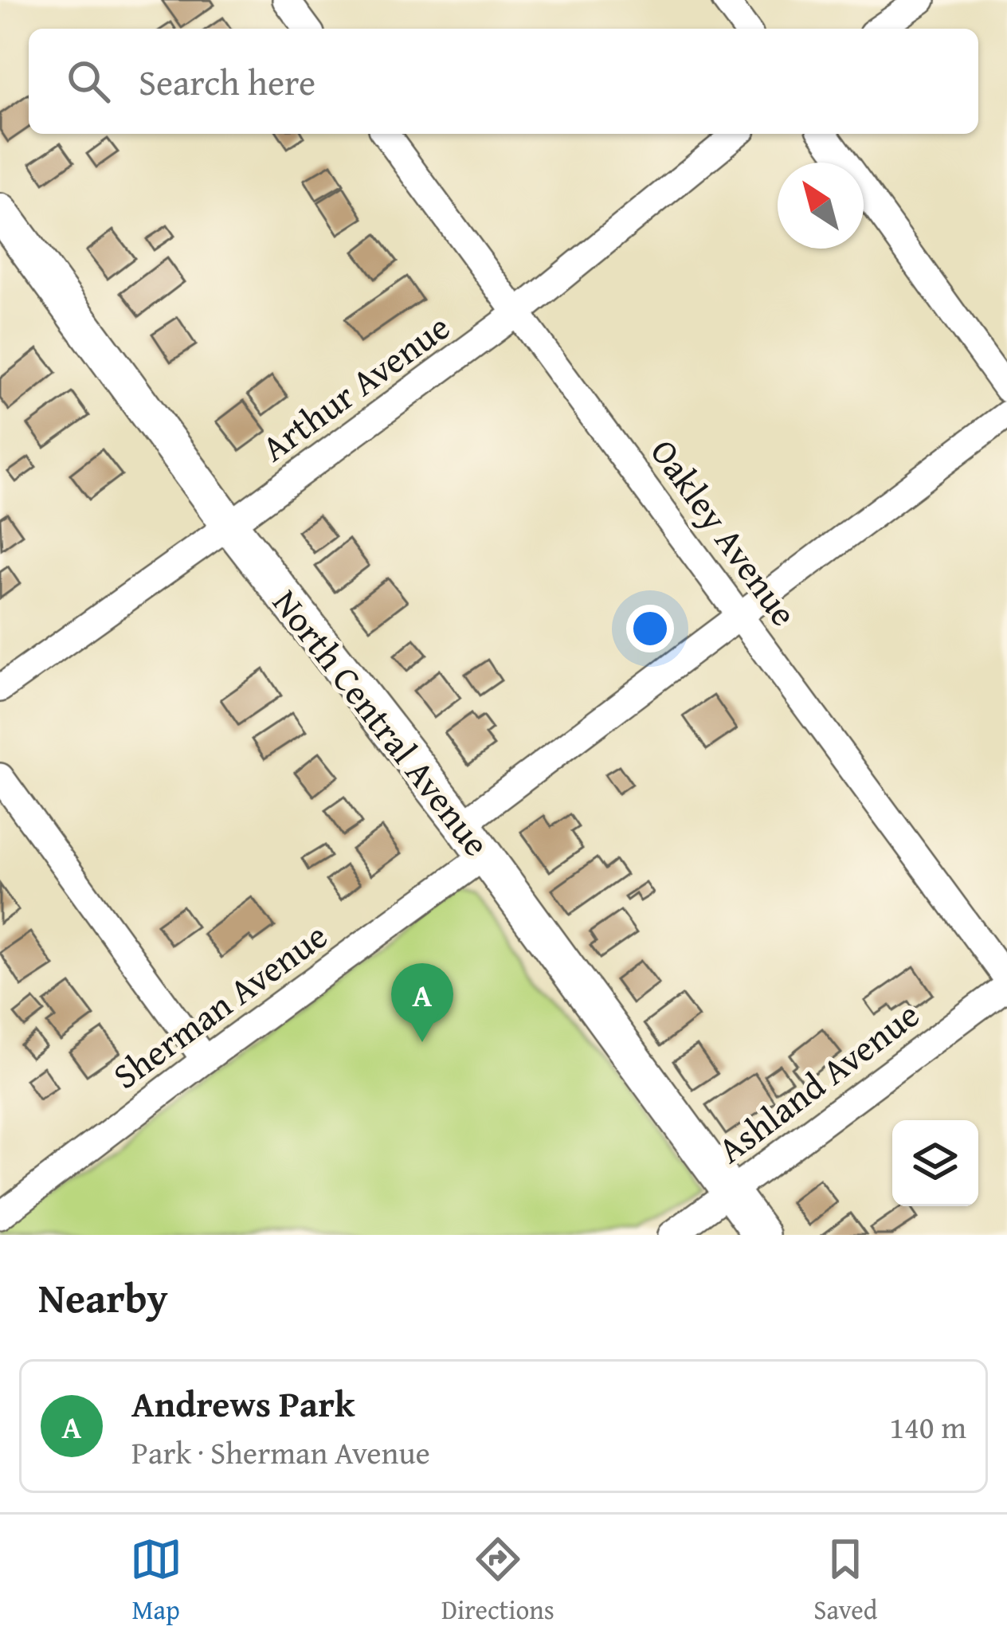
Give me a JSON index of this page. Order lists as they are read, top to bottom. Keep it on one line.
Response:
{"streets":{"main road":["North Central Avenue"],"street":["Arthur Avenue","Oakley Avenue","Sherman Avenue","Ashland Avenue"]},"crossings":[["Arthur Avenue","Oakley Avenue"],["Arthur Avenue","North Central Avenue"],["Oakley Avenue","Ashland Avenue"],["North Central Avenue","Sherman Avenue"],["North Central Avenue","Ashland Avenue"]],"north":"top left","page":{"search":"Search here","pins":"A","heading":"Nearby","list":[{"mark":"A","name":"Andrews Park","note":"Park · Sherman Avenue","value":"140 m"}],"nav":["Map","Directions","Saved"]}}
